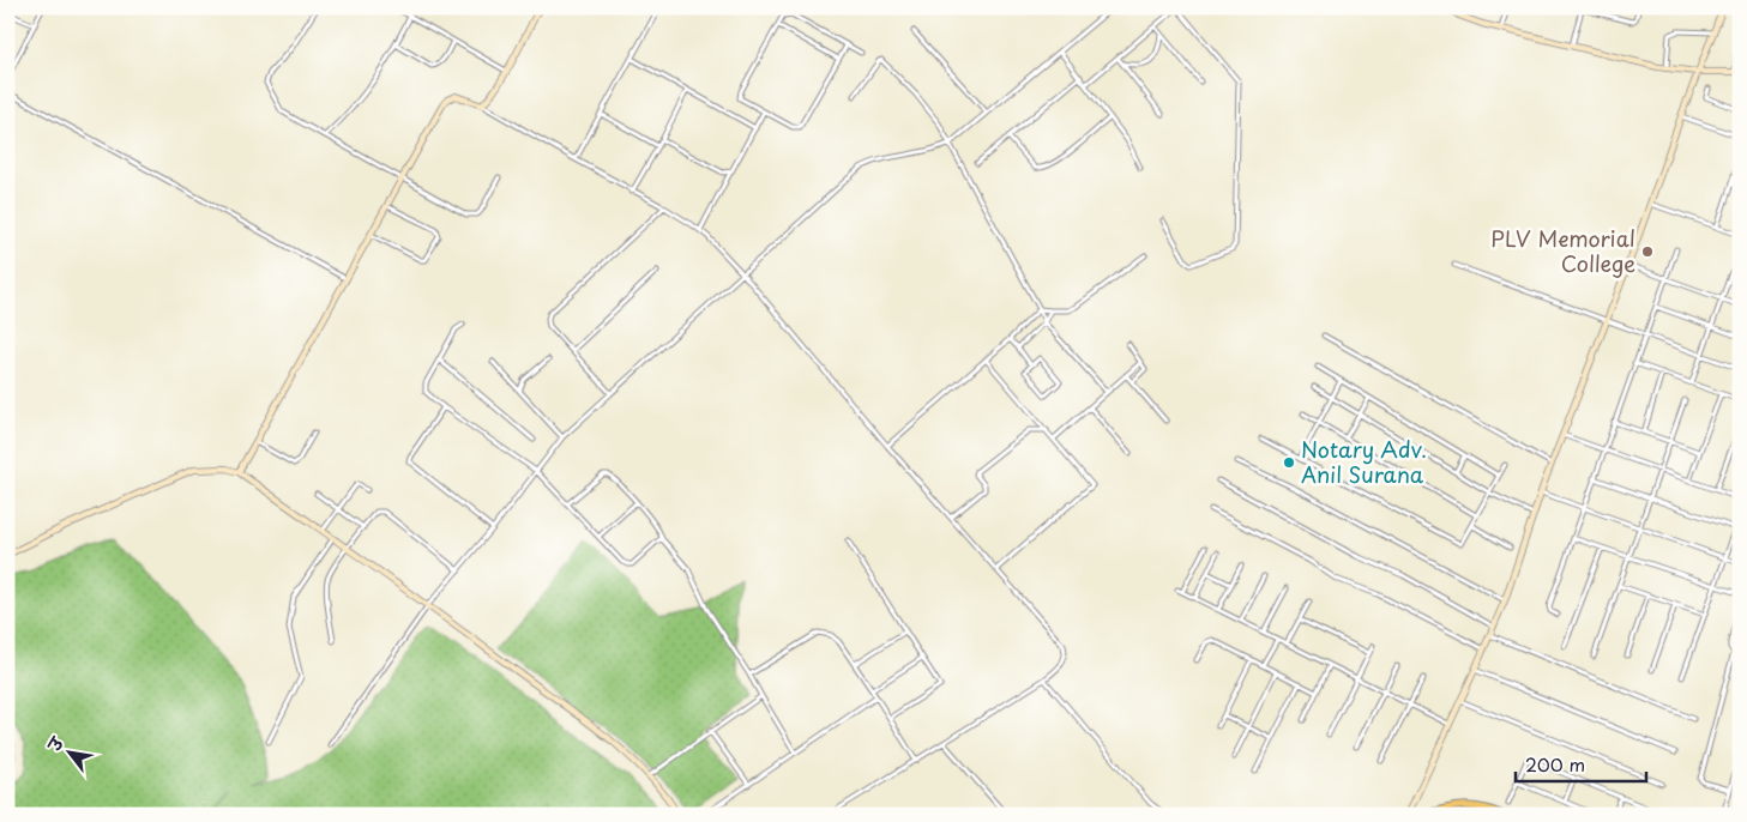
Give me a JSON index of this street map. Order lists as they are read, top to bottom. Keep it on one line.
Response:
{"places":["PLV Memorial College","Notary Adv. Anil Surana"],"scale_bar":"200 m","north":"top left"}
